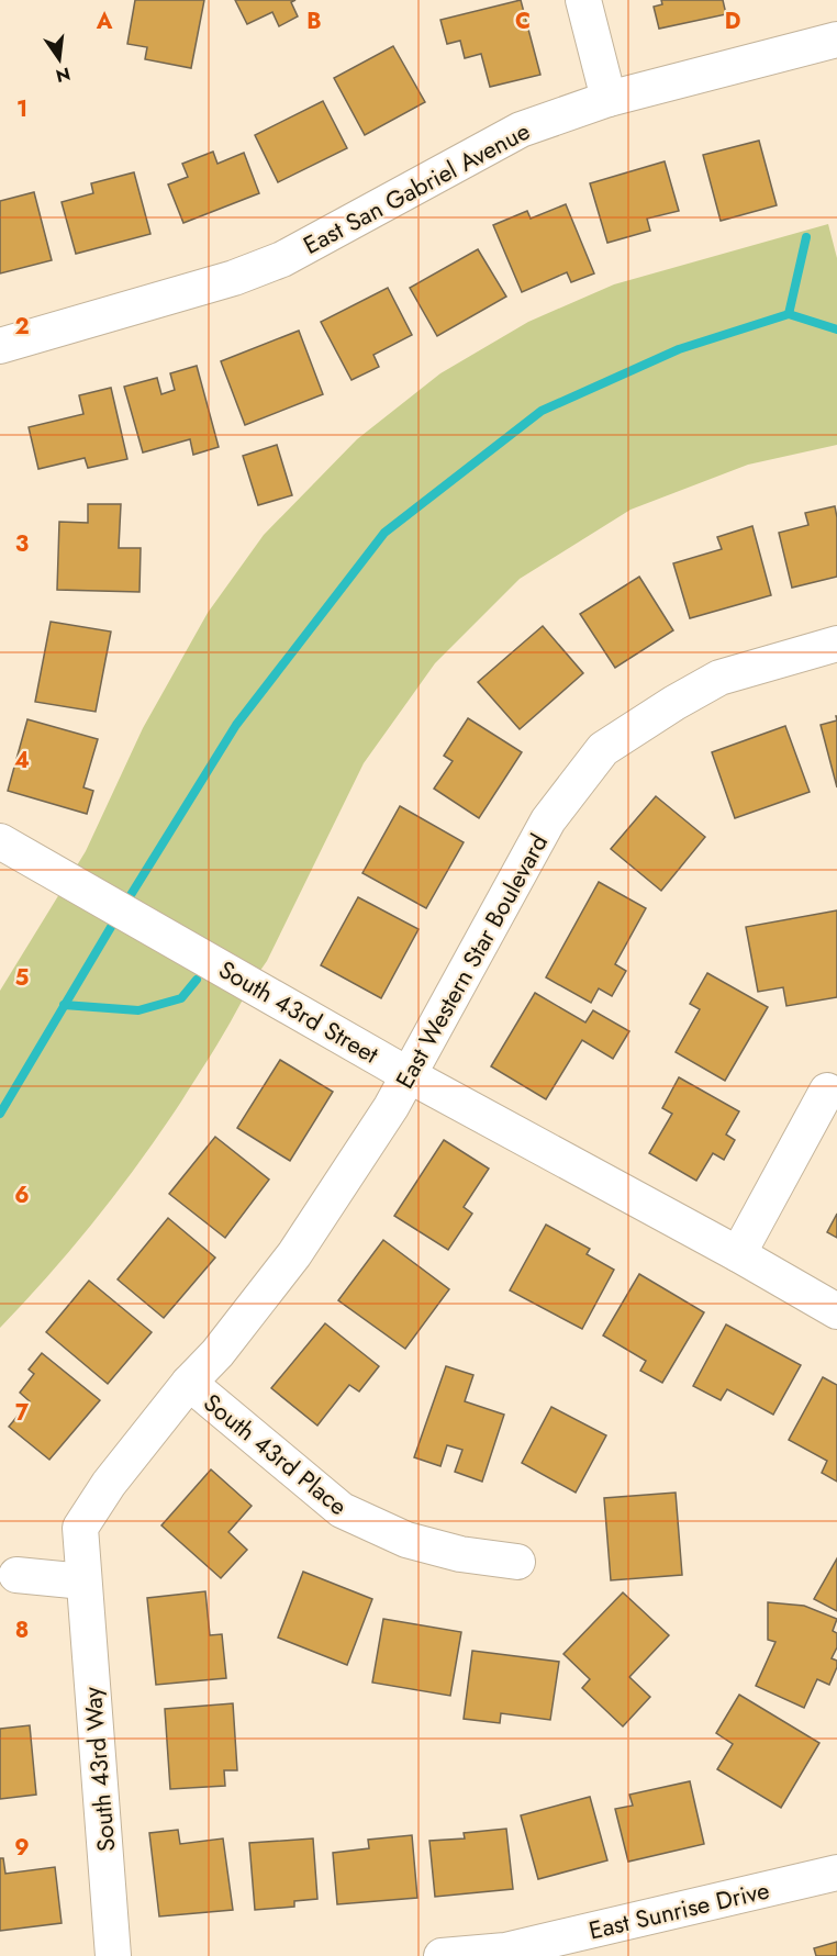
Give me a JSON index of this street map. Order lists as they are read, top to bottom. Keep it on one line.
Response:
{"streets":{"street":["East San Gabriel Avenue","East Western Star Boulevard","South 43rd Street","South 43rd Place","South 43rd Way","East Sunrise Drive"]},"crossings":[["East Western Star Boulevard","South 43rd Street"],["East Western Star Boulevard","South 43rd Place"],["East Western Star Boulevard","South 43rd Way"],["South 43rd Place","South 43rd Way"]],"north":"bottom","grid":{"columns":["A","B","C","D"],"rows":["1","2","3","4","5","6","7","8","9"]}}
